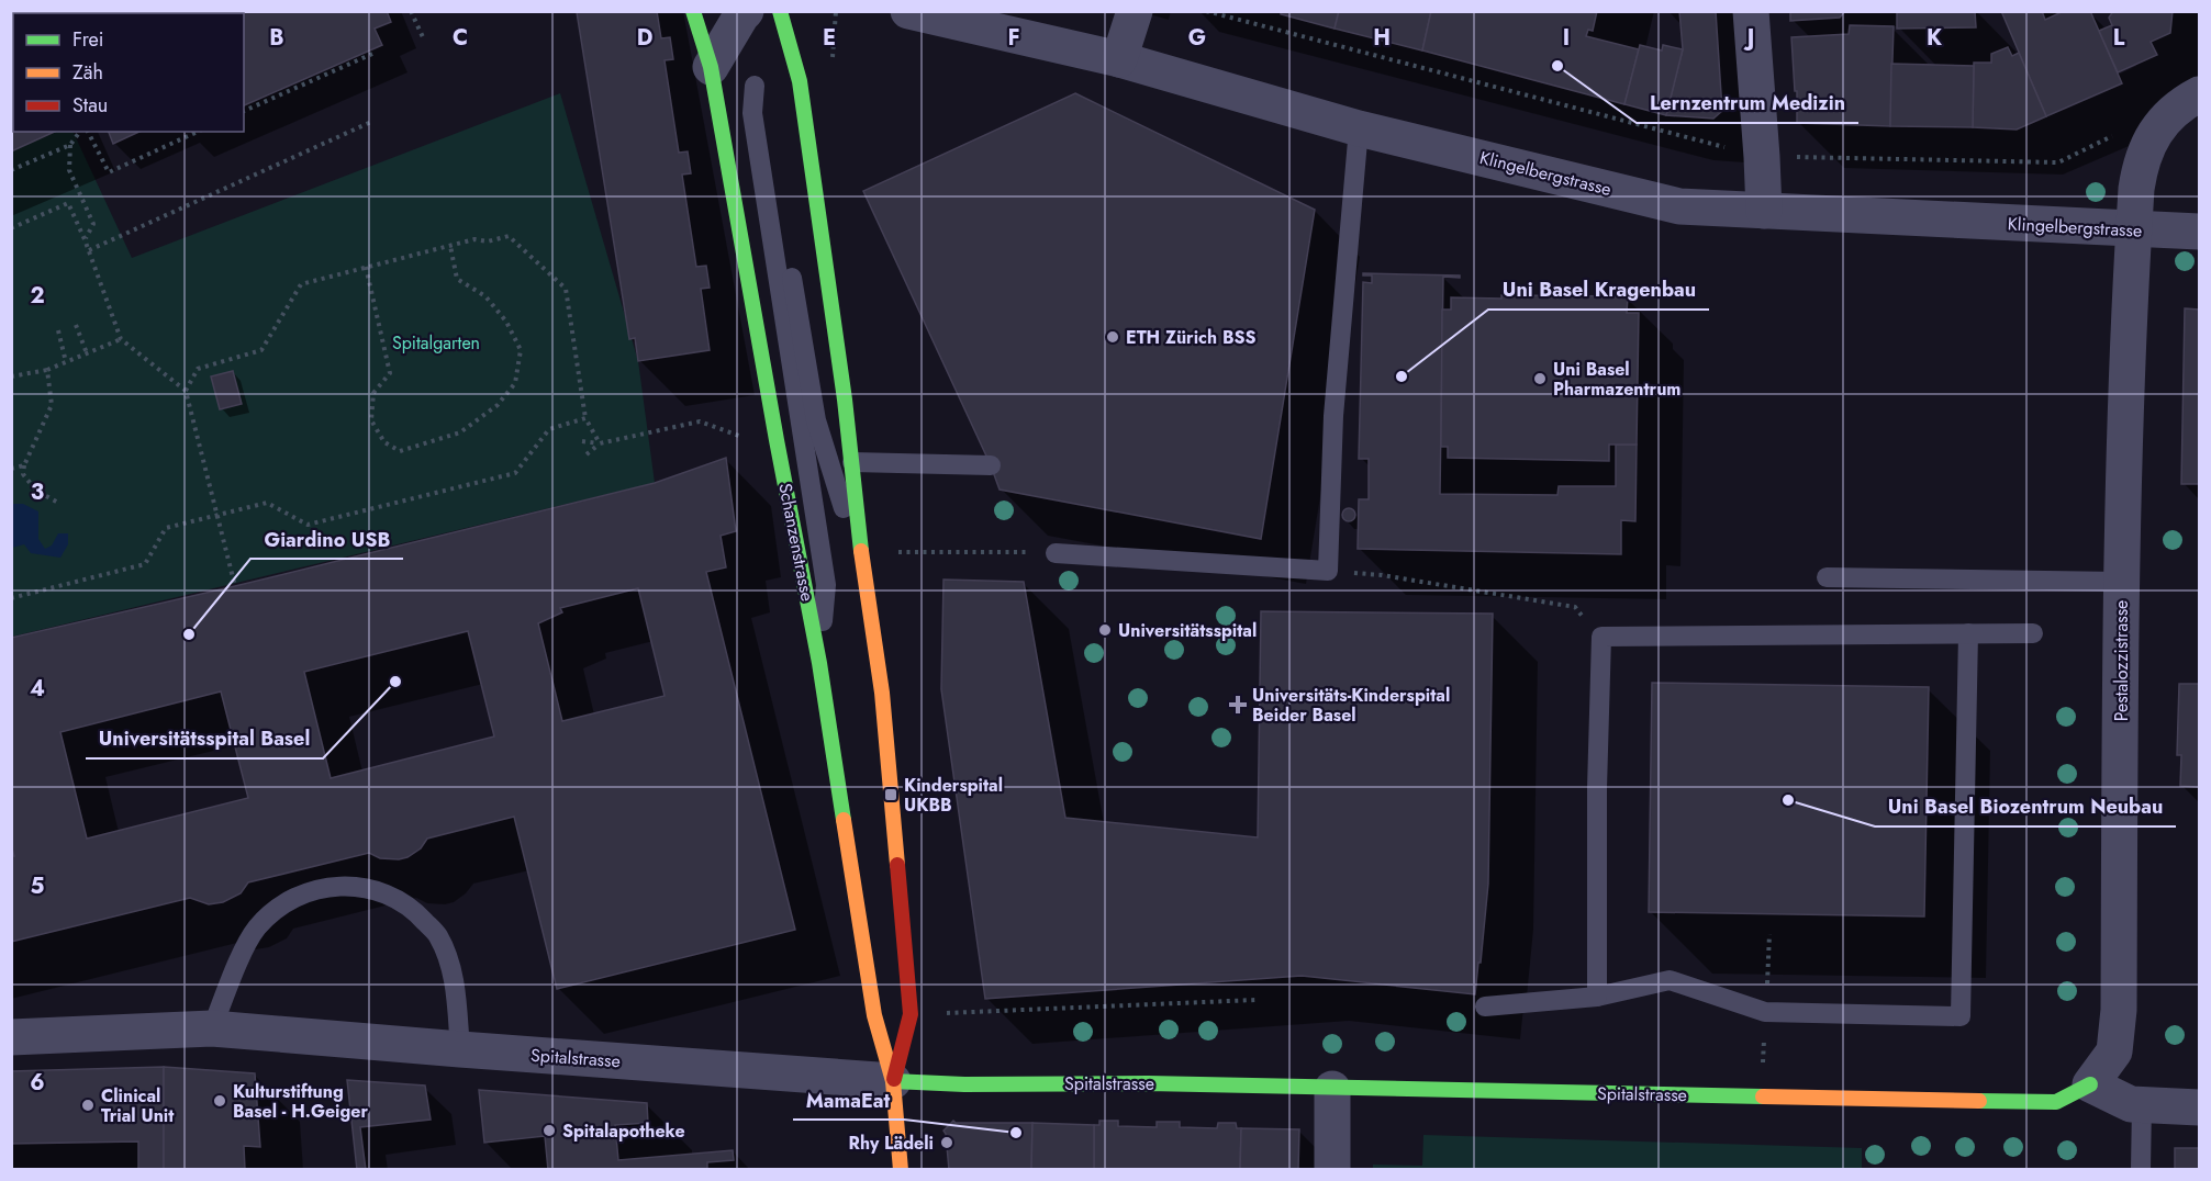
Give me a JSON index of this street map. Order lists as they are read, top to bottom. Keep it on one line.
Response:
{"streets":{"main road":["Schanzenstrasse","Spitalstrasse"],"street":["Klingelbergstrasse","Pestalozzistrasse"]},"crossings":[["Klingelbergstrasse","Pestalozzistrasse"],["Schanzenstrasse","Spitalstrasse"],["Pestalozzistrasse","Spitalstrasse"]],"parks":["Spitalgarten"],"places":{"other":["Lernzentrum Medizin","ETH Zürich BSS","Uni Basel Kragenbau","Uni Basel Pharmazentrum","Universitätsspital","Giardino USB","Universitätsspital Basel","Uni Basel Biozentrum Neubau","Kulturstiftung Basel - H.Geiger","Clinical Trial Unit","Spitalapotheke","MamaEat","Rhy Lädeli"],"health":["Universitäts-Kinderspital Beider Basel"],"transit":["Kinderspital UKBB"]},"legend":["Frei","Zäh","Stau"],"grid":{"columns":["B","C","D","E","F","G","H","I","J","K","L"],"rows":["2","3","4","5","6"]}}
